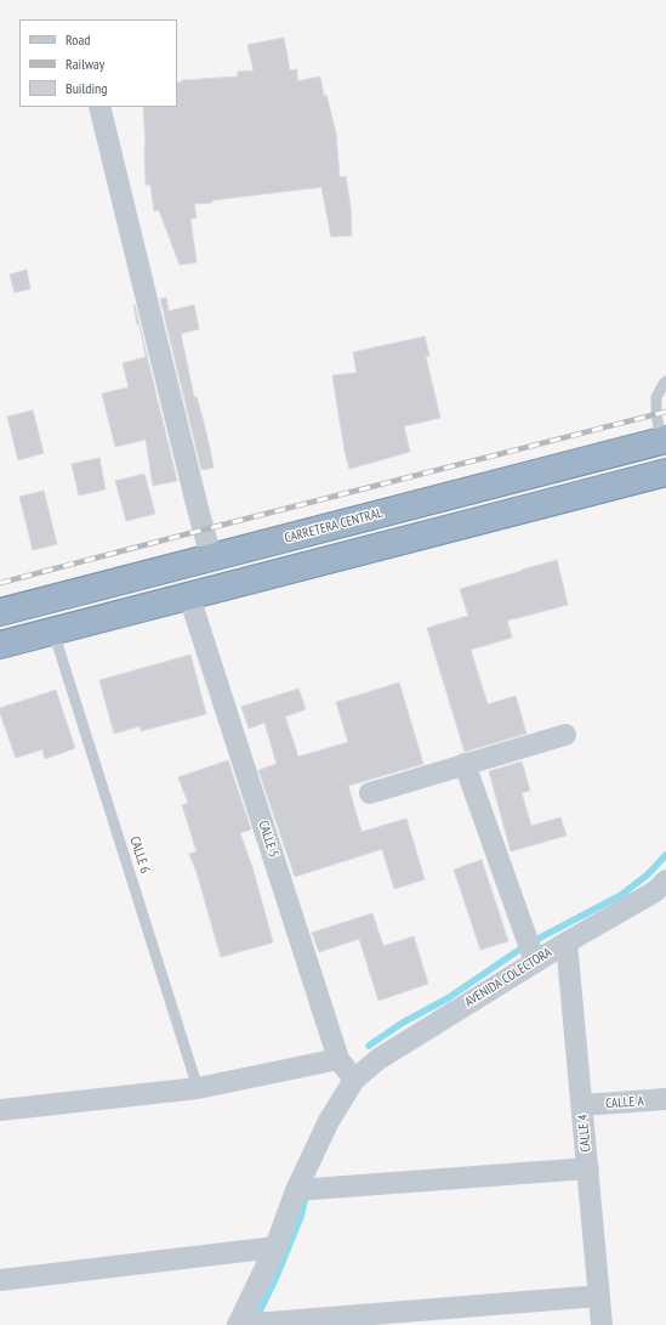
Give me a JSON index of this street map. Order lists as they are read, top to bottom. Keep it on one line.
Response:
{"streets":{"highway":["CARRETERA CENTRAL"],"street":["CALLE 5","AVENIDA COLECTORA","CALLE A","CALLE 4"],"lane":["CALLE 6"]},"crossings":[["CALLE 5","AVENIDA COLECTORA"],["AVENIDA COLECTORA","CALLE 4"],["CALLE A","CALLE 4"]],"legend":["Road","Railway","Building"]}
